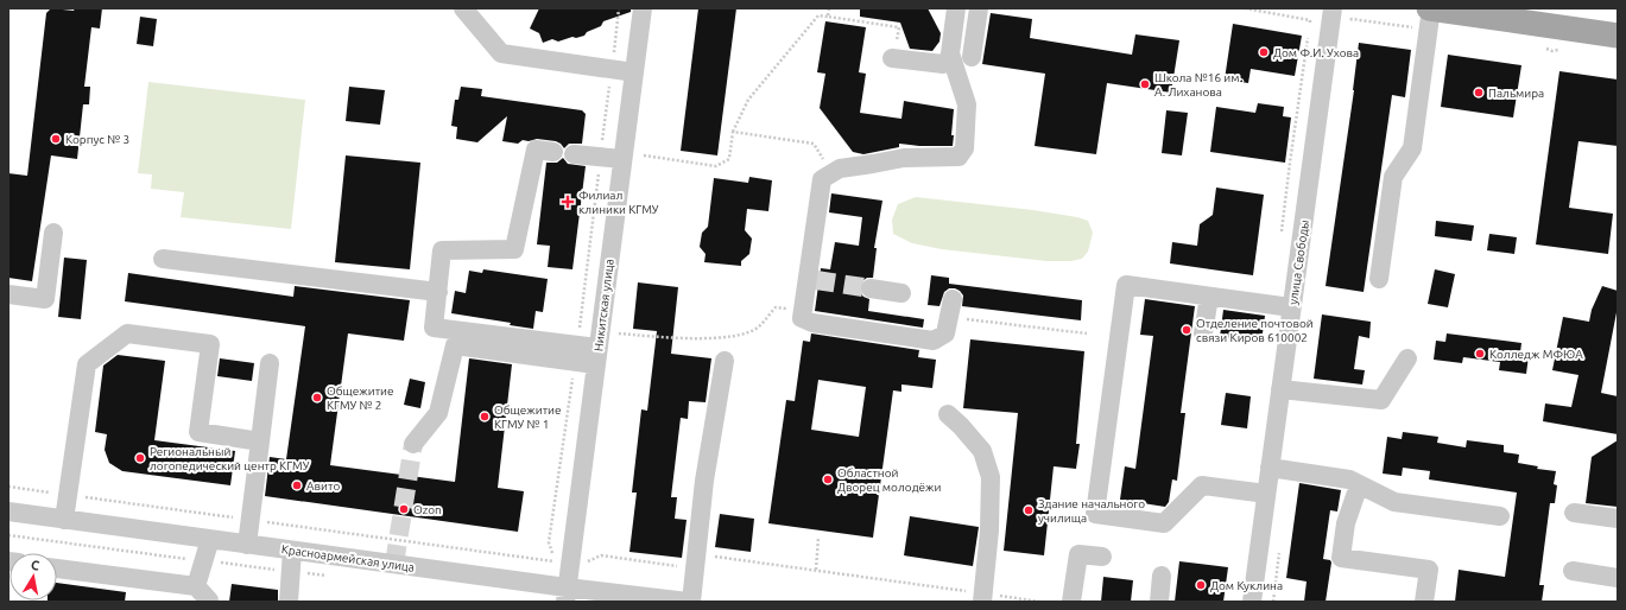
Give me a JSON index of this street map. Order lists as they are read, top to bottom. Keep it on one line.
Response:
{"streets":{"street":["улица Свободы","Никитская улица","Красноармейская улица"]},"crossings":[["Никитская улица","Красноармейская улица"]],"places":{"other":["Дом Ф.И. Ухова","Школа №16 им. А. Лиханова","Пальмира","Корпус № 3","Отделение почтовой связи Киров 610002","Колледж МФЮА","Общежитие КГМУ № 2","Общежитие КГМУ № 1","Региональный логопедический центр КГМУ","Областной Дворец молодёжи","Авито","Ozon","Здание начального училища","Дом Куклина"],"health":["Филиал клиники КГМУ"]},"north":"top"}
